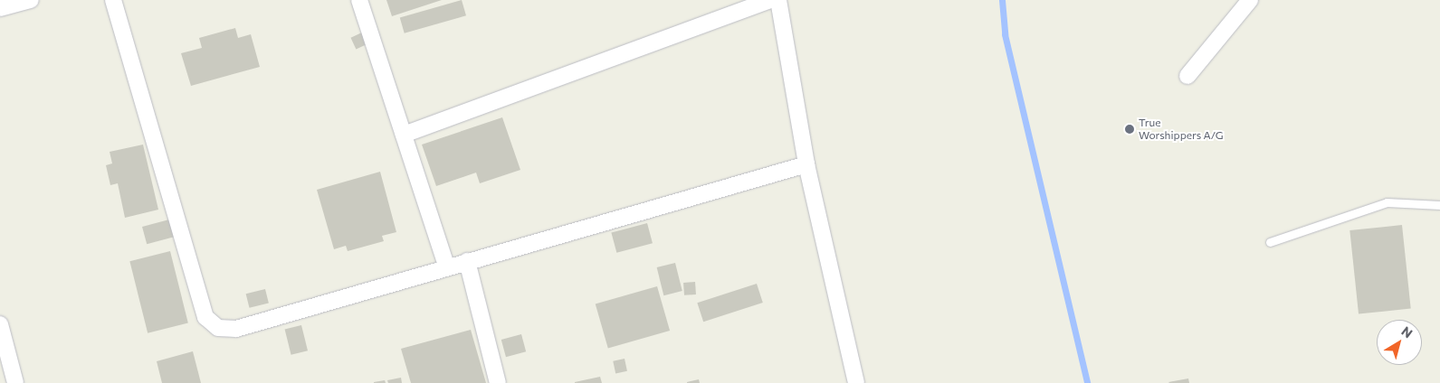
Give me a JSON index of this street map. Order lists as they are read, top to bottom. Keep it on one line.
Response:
{"places":["True Worshippers A/G"],"north":"top right"}
